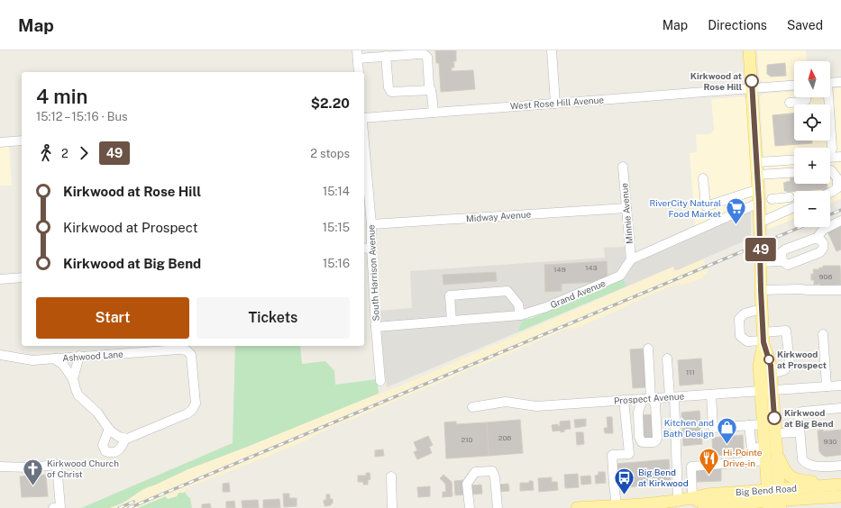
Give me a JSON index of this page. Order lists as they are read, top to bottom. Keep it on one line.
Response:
{"streets":{"main road":["Big Bend Road"],"street":["West Rose Hill Avenue","Minnie Avenue","Midway Avenue","South Harrison Avenue","Grand Avenue","Ashwood Lane","Prospect Avenue"]},"crossings":[["Minnie Avenue","Midway Avenue"],["Minnie Avenue","Grand Avenue"],["Midway Avenue","South Harrison Avenue"],["South Harrison Avenue","Grand Avenue"]],"places":{"other":["Kirkwood at Rose Hill","Kirkwood at Prospect","Kirkwood at Big Bend"],"supermarket":["RiverCity Natural Food Market"],"shop":["Kitchen and Bath Design"],"restaurant":["Hi-Pointe Drive-in"],"church":["Kirkwood Church of Christ"],"bus stop":["Big Bend at Kirkwood"]},"lines":["bus line 49"],"house_numbers":["143","149","906","111","206","210","930"],"north":"top","page":{"header":"Map","nav":["Map","Directions","Saved"],"on_map":"49","map_buttons":["+","−"],"heading":["4 min","15:12 – 15:16 · Bus","$2.20"],"legs":["2","49","2 stops"],"list":[{"name":"Kirkwood at Rose Hill","value":"15:14"},{"name":"Kirkwood at Prospect","value":"15:15"},{"name":"Kirkwood at Big Bend","value":"15:16"}],"buttons":["Start","Tickets"]}}
